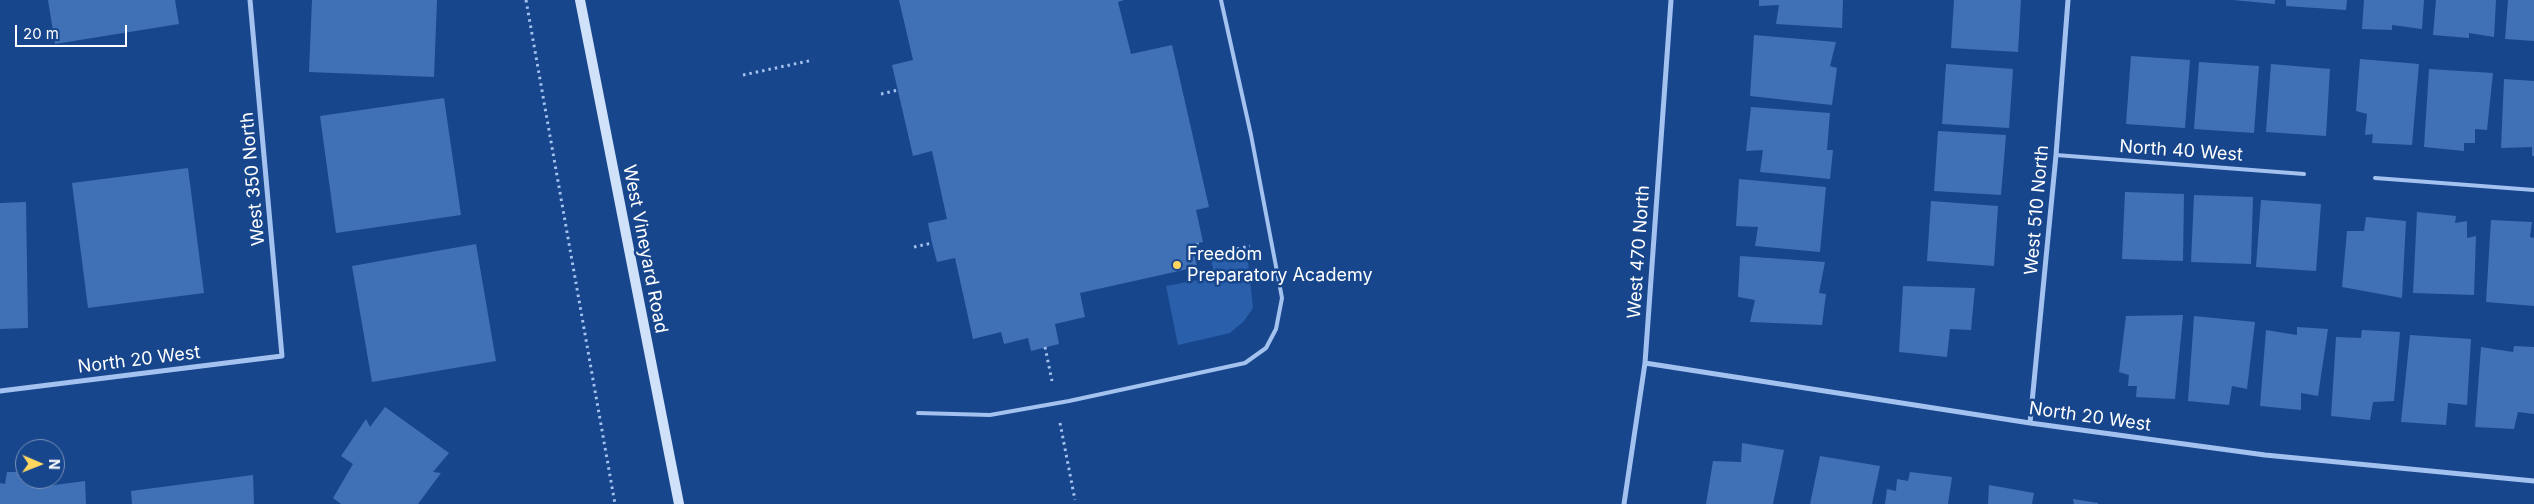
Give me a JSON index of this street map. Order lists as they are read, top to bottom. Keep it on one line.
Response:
{"streets":{"street":["West 350 North","West 510 North","West Vineyard Road","West 470 North","North 20 West"],"lane":["North 40 West"]},"crossings":[["North 40 West","West 510 North"],["West 350 North","North 20 West"],["West 510 North","North 20 West"],["West 470 North","North 20 West"]],"places":["Freedom Preparatory Academy"],"scale_bar":"20 m","north":"right"}
